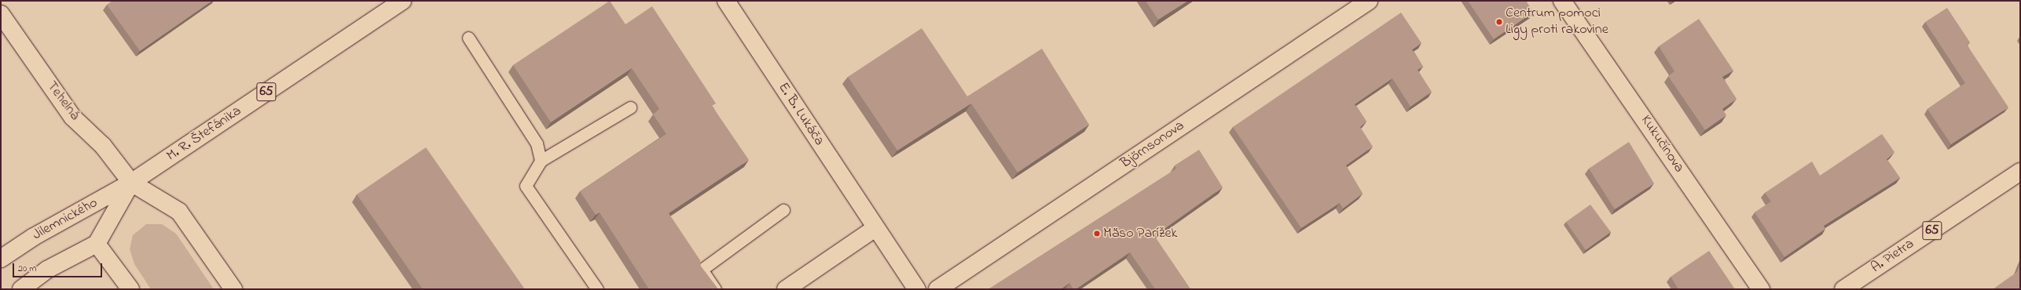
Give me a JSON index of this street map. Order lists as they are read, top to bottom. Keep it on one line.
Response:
{"streets":{"street":["65","Tehelná","E. B. Lukáča","M. R. Štefánika","Kukučínova","Björnsonova","Jilemnického","A. Pietra"]},"crossings":[["Tehelná","M. R. Štefánika"],["Tehelná","Jilemnického"],["M. R. Štefánika","Jilemnického"]],"places":["Centrum pomoci Ligy proti rakovine","Mäso Parížek"],"scale_bar":"20 m"}
